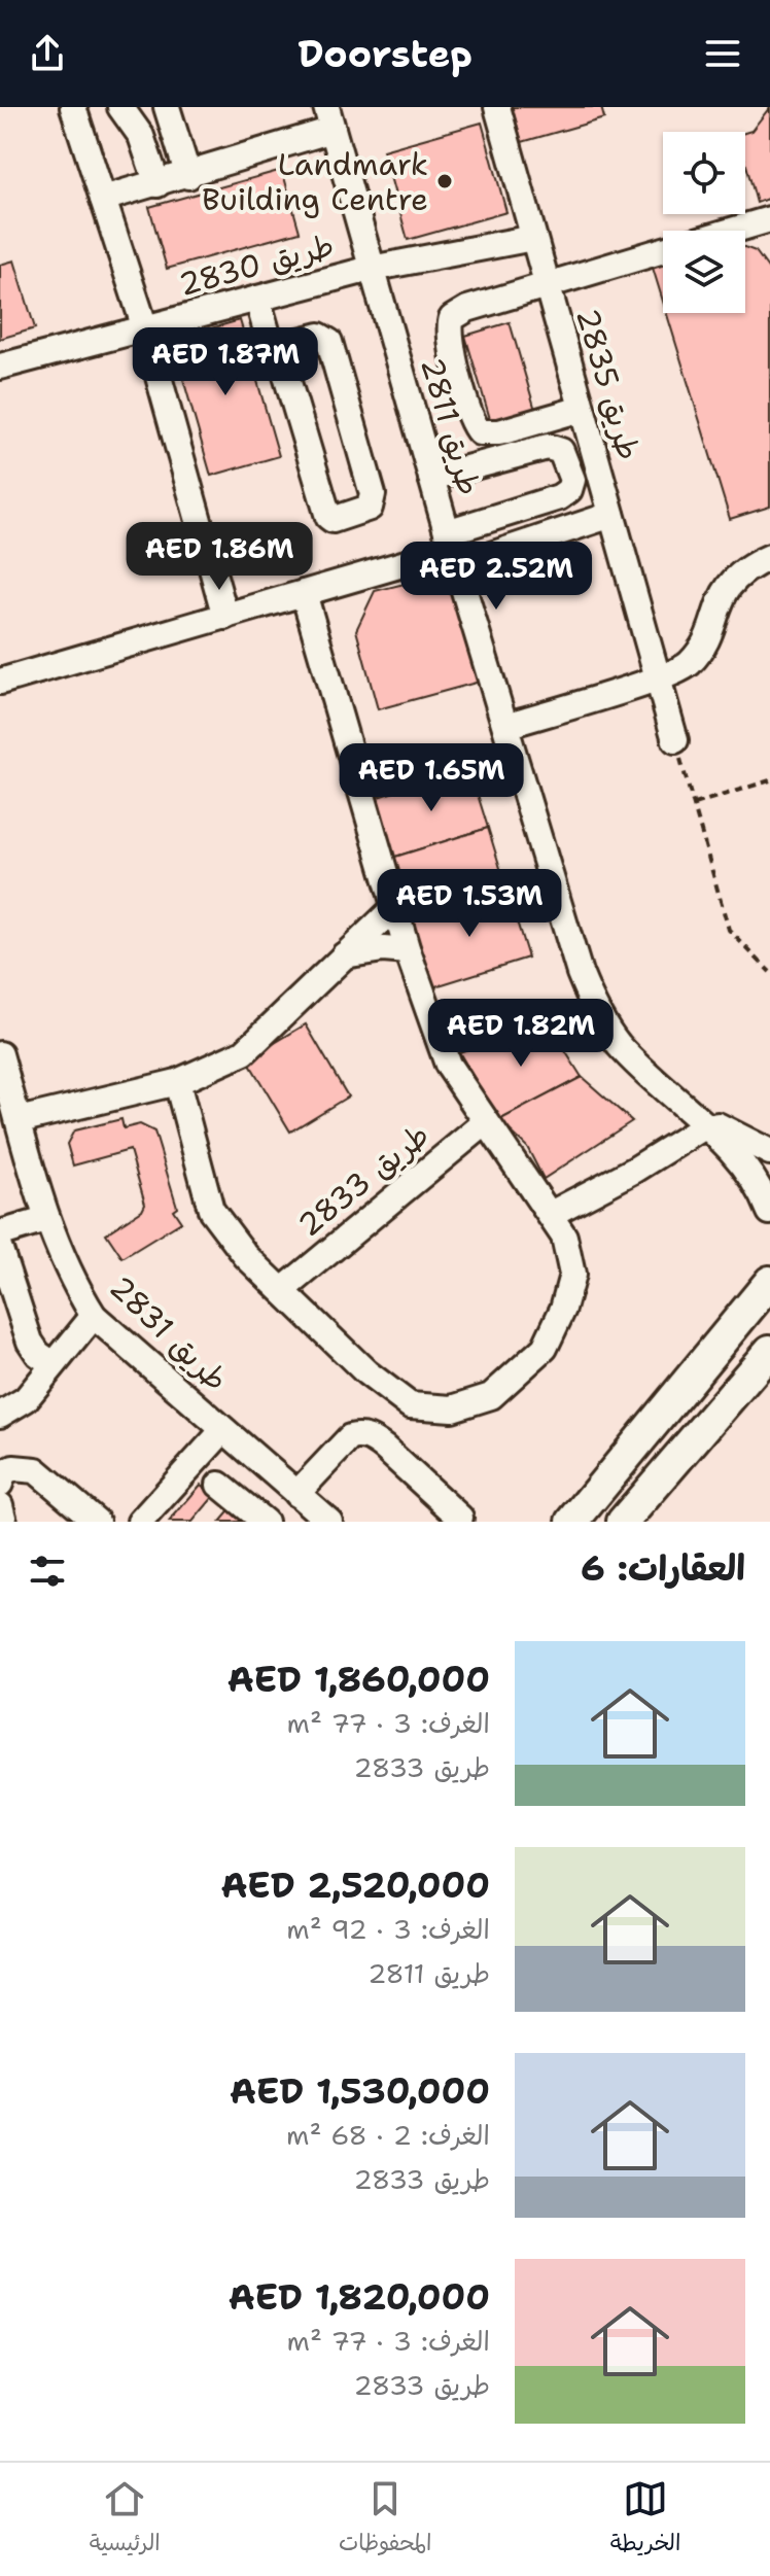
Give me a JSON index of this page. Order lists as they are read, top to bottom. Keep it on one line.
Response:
{"streets":{"street":["طريق 2830","طريق 2835","طريق 2811","طريق 2833","طريق 2831"]},"crossings":[["طريق 2830","طريق 2835"],["طريق 2830","طريق 2811"]],"places":["Landmark Building Centre"],"page":{"header":"Doorstep","price":["AED 1.87M","AED 1.86M","AED 2.52M","AED 1.65M","AED 1.53M","AED 1.82M"],"heading":"العقارات: 6","list":[{"name":"AED 1,860,000","note":"الغرف: 3 · 77 m² · طريق 2833"},{"name":"AED 2,520,000","note":"الغرف: 3 · 92 m² · طريق 2811"},{"name":"AED 1,530,000","note":"الغرف: 2 · 68 m² · طريق 2833"},{"name":"AED 1,820,000","note":"الغرف: 3 · 77 m² · طريق 2833"}],"tabs":["الخريطة","المحفوظات","الرئيسية"]}}
